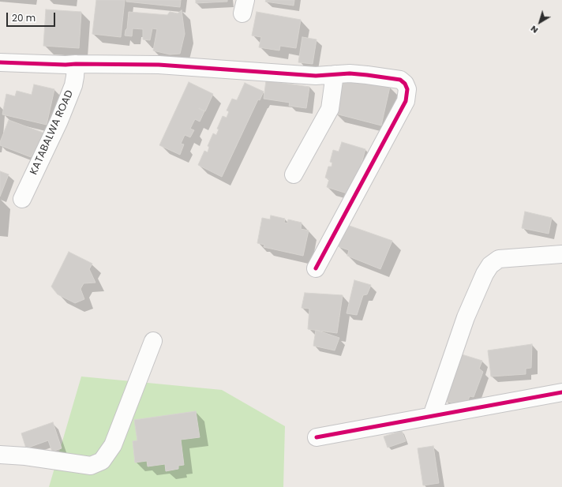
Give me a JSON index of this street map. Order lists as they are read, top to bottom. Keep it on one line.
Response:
{"streets":{"street":["KATABALWA ROAD"]},"scale_bar":"20 m","north":"bottom left"}
